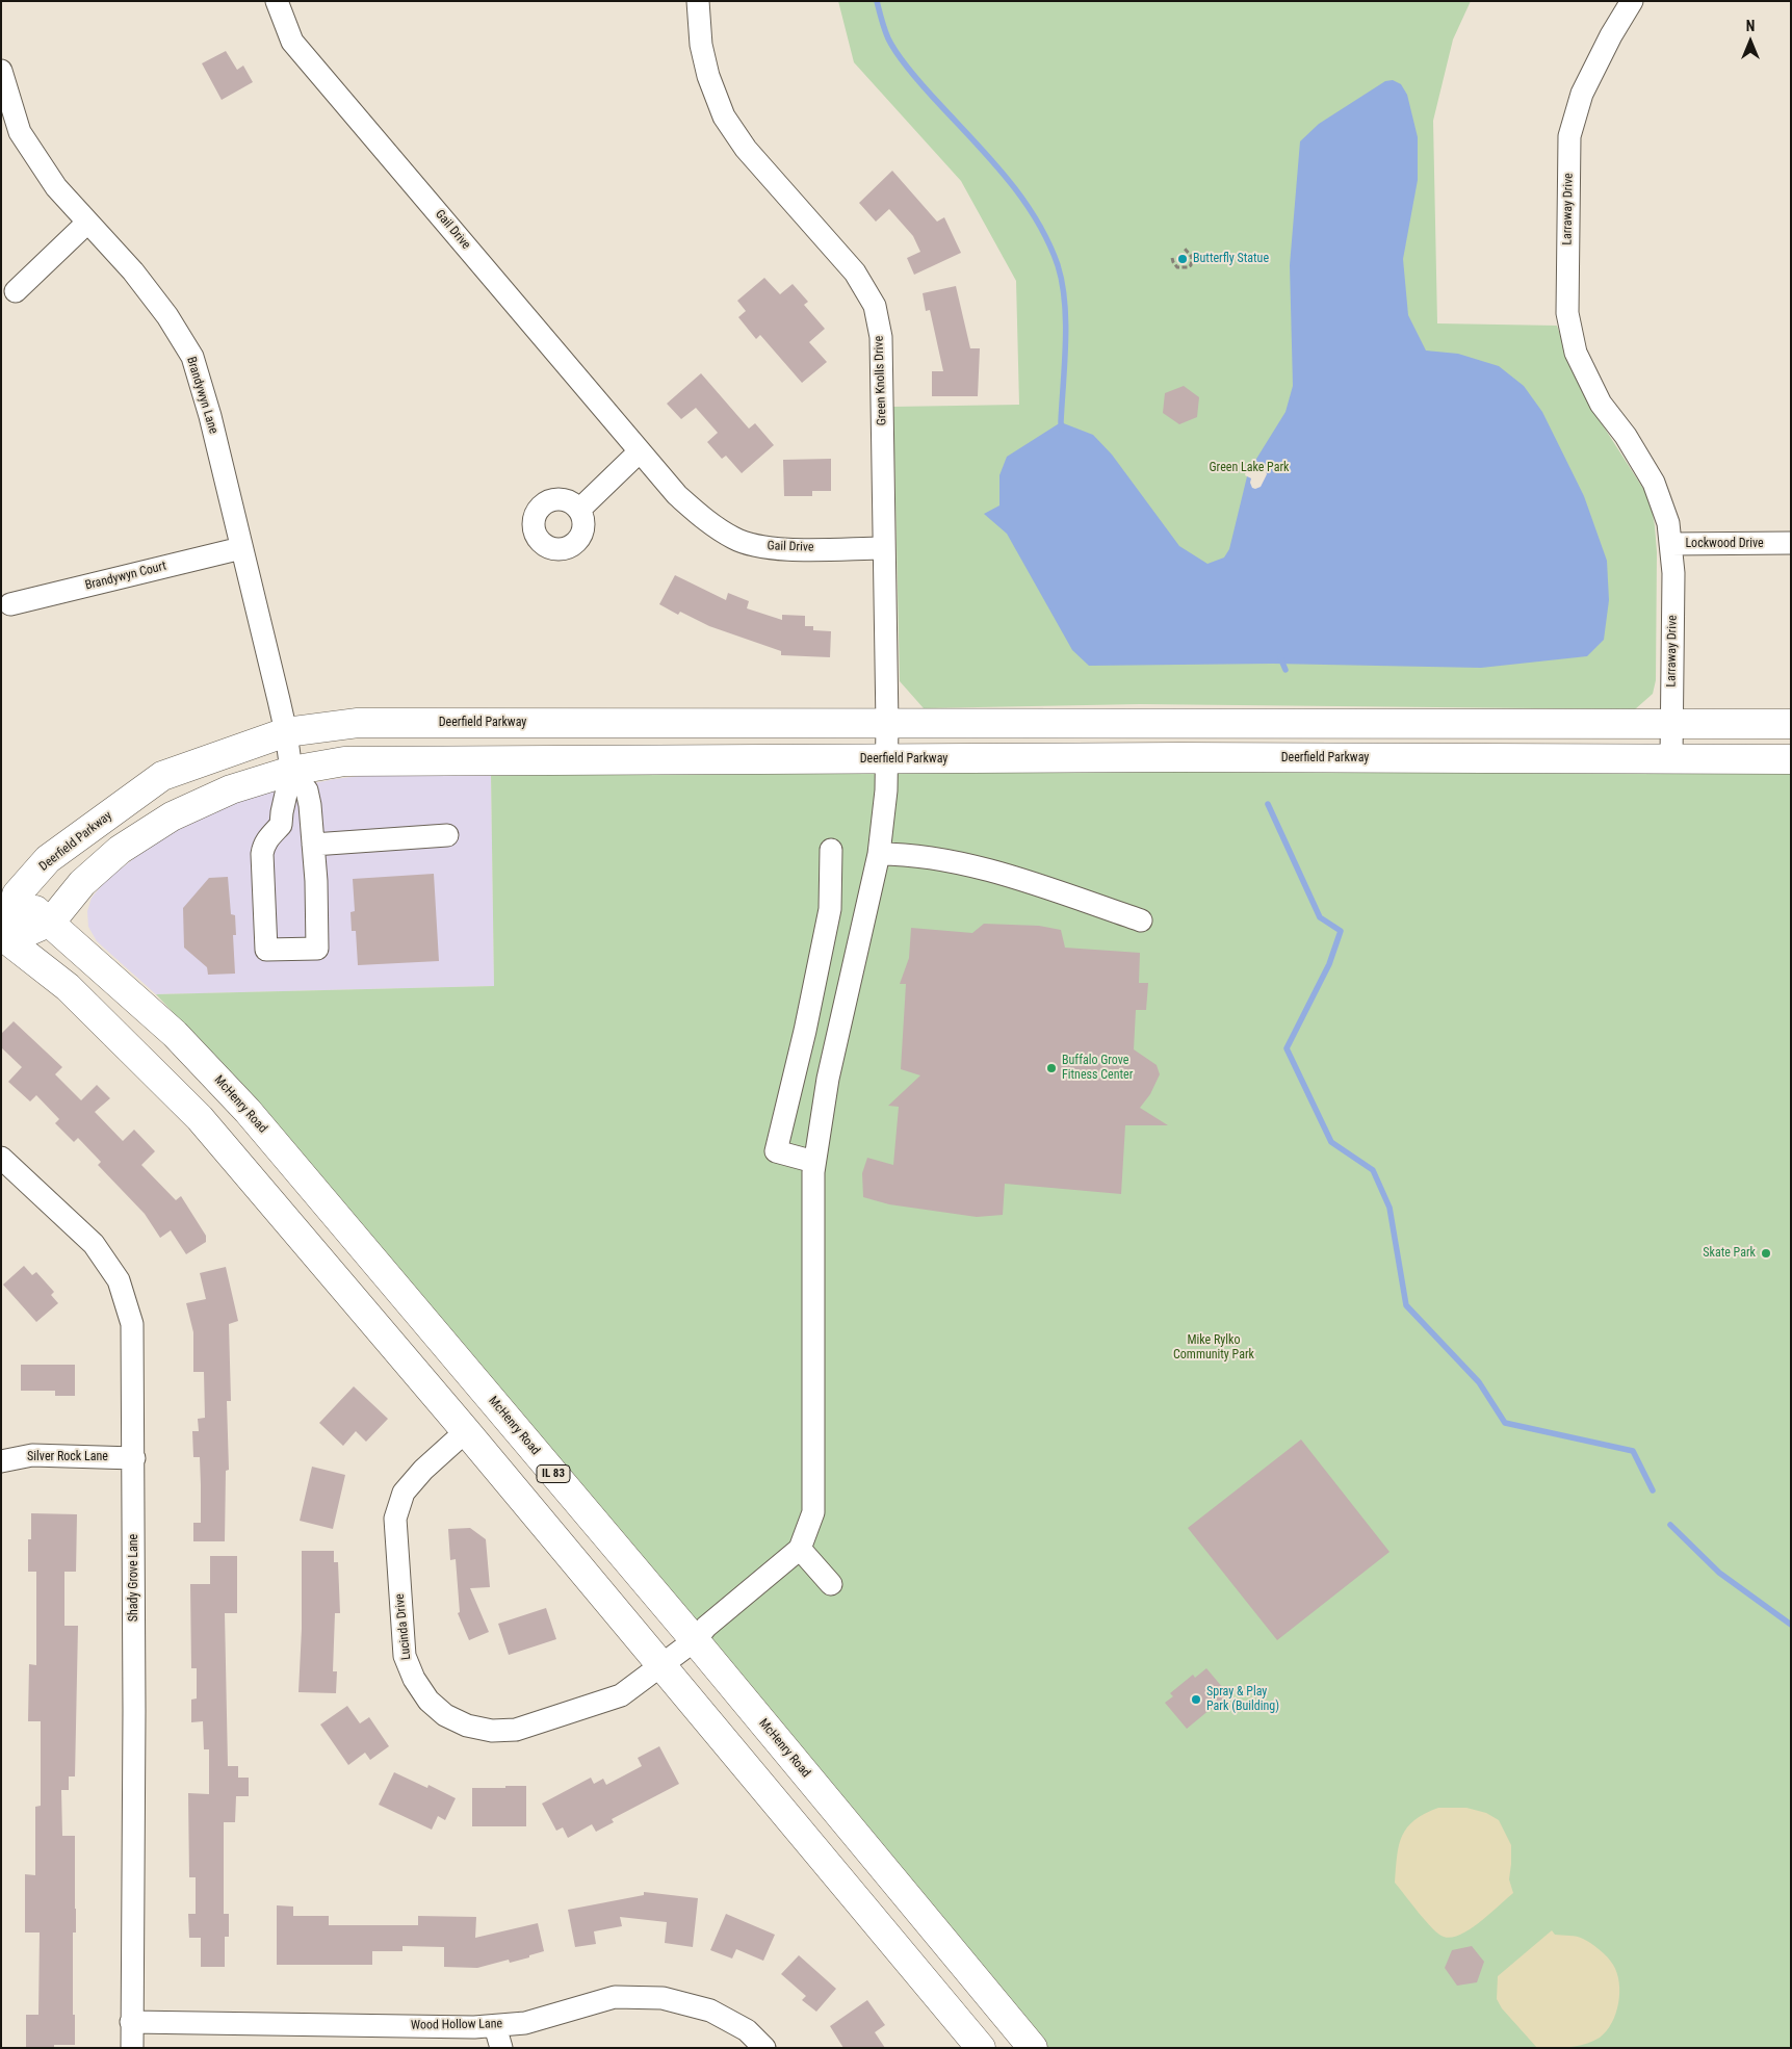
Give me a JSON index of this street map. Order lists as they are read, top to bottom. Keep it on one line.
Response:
{"streets":{"main road":["Deerfield Parkway","McHenry Road","IL 83"],"street":["Larraway Drive","Gail Drive","Green Knolls Drive","Brandywyn Lane","Lockwood Drive","Brandywyn Court","Silver Rock Lane","Shady Grove Lane","Lucinda Drive","Wood Hollow Lane"]},"crossings":[["Larraway Drive","Lockwood Drive"],["Larraway Drive","Deerfield Parkway"],["Gail Drive","Green Knolls Drive"],["Green Knolls Drive","Deerfield Parkway"],["Green Knolls Drive","Lucinda Drive"],["Brandywyn Lane","Brandywyn Court"],["Brandywyn Lane","Deerfield Parkway"],["Deerfield Parkway","McHenry Road"],["McHenry Road","Lucinda Drive"],["Silver Rock Lane","Shady Grove Lane"],["Shady Grove Lane","Wood Hollow Lane"]],"parks":["Green Lake Park","Mike Rylko Community Park"],"places":["Butterfly Statue","Buffalo Grove Fitness Center","Skate Park","Spray & Play Park (Building)"],"north":"top"}
